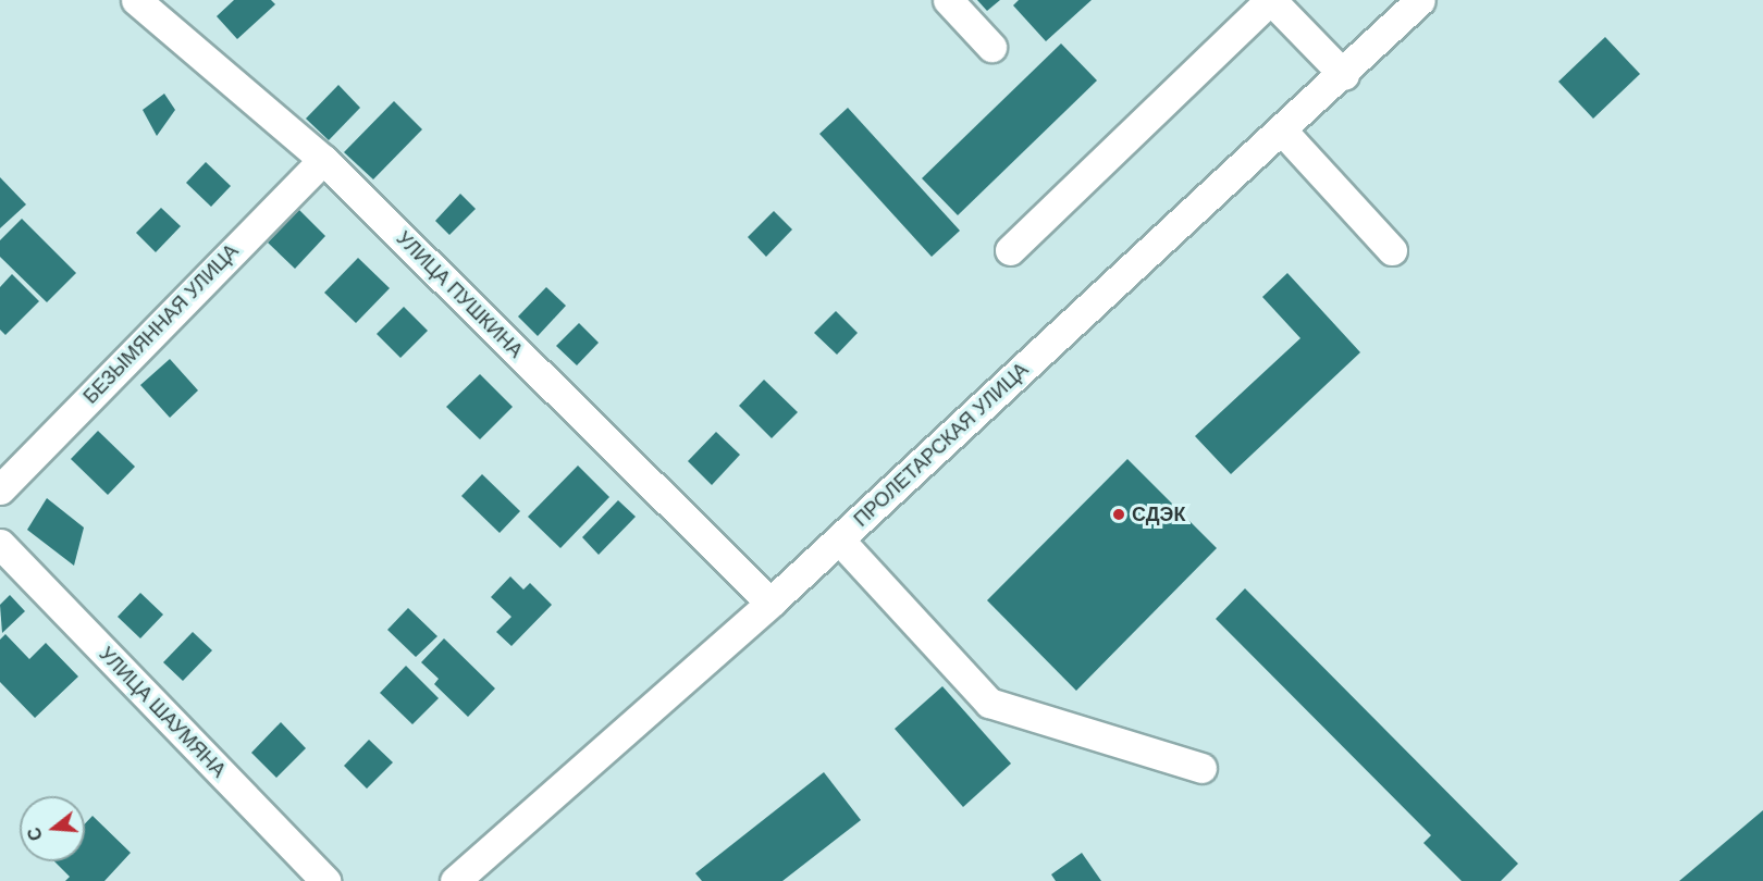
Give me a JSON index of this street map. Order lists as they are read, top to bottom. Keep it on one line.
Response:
{"streets":{"street":["УЛИЦА ПУШКИНА","БЕЗЫМЯННАЯ УЛИЦА","ПРОЛЕТАРСКАЯ УЛИЦА","УЛИЦА ШАУМЯНА"]},"crossings":[["УЛИЦА ПУШКИНА","БЕЗЫМЯННАЯ УЛИЦА"],["УЛИЦА ПУШКИНА","ПРОЛЕТАРСКАЯ УЛИЦА"]],"places":["СДЭК"],"north":"left"}
